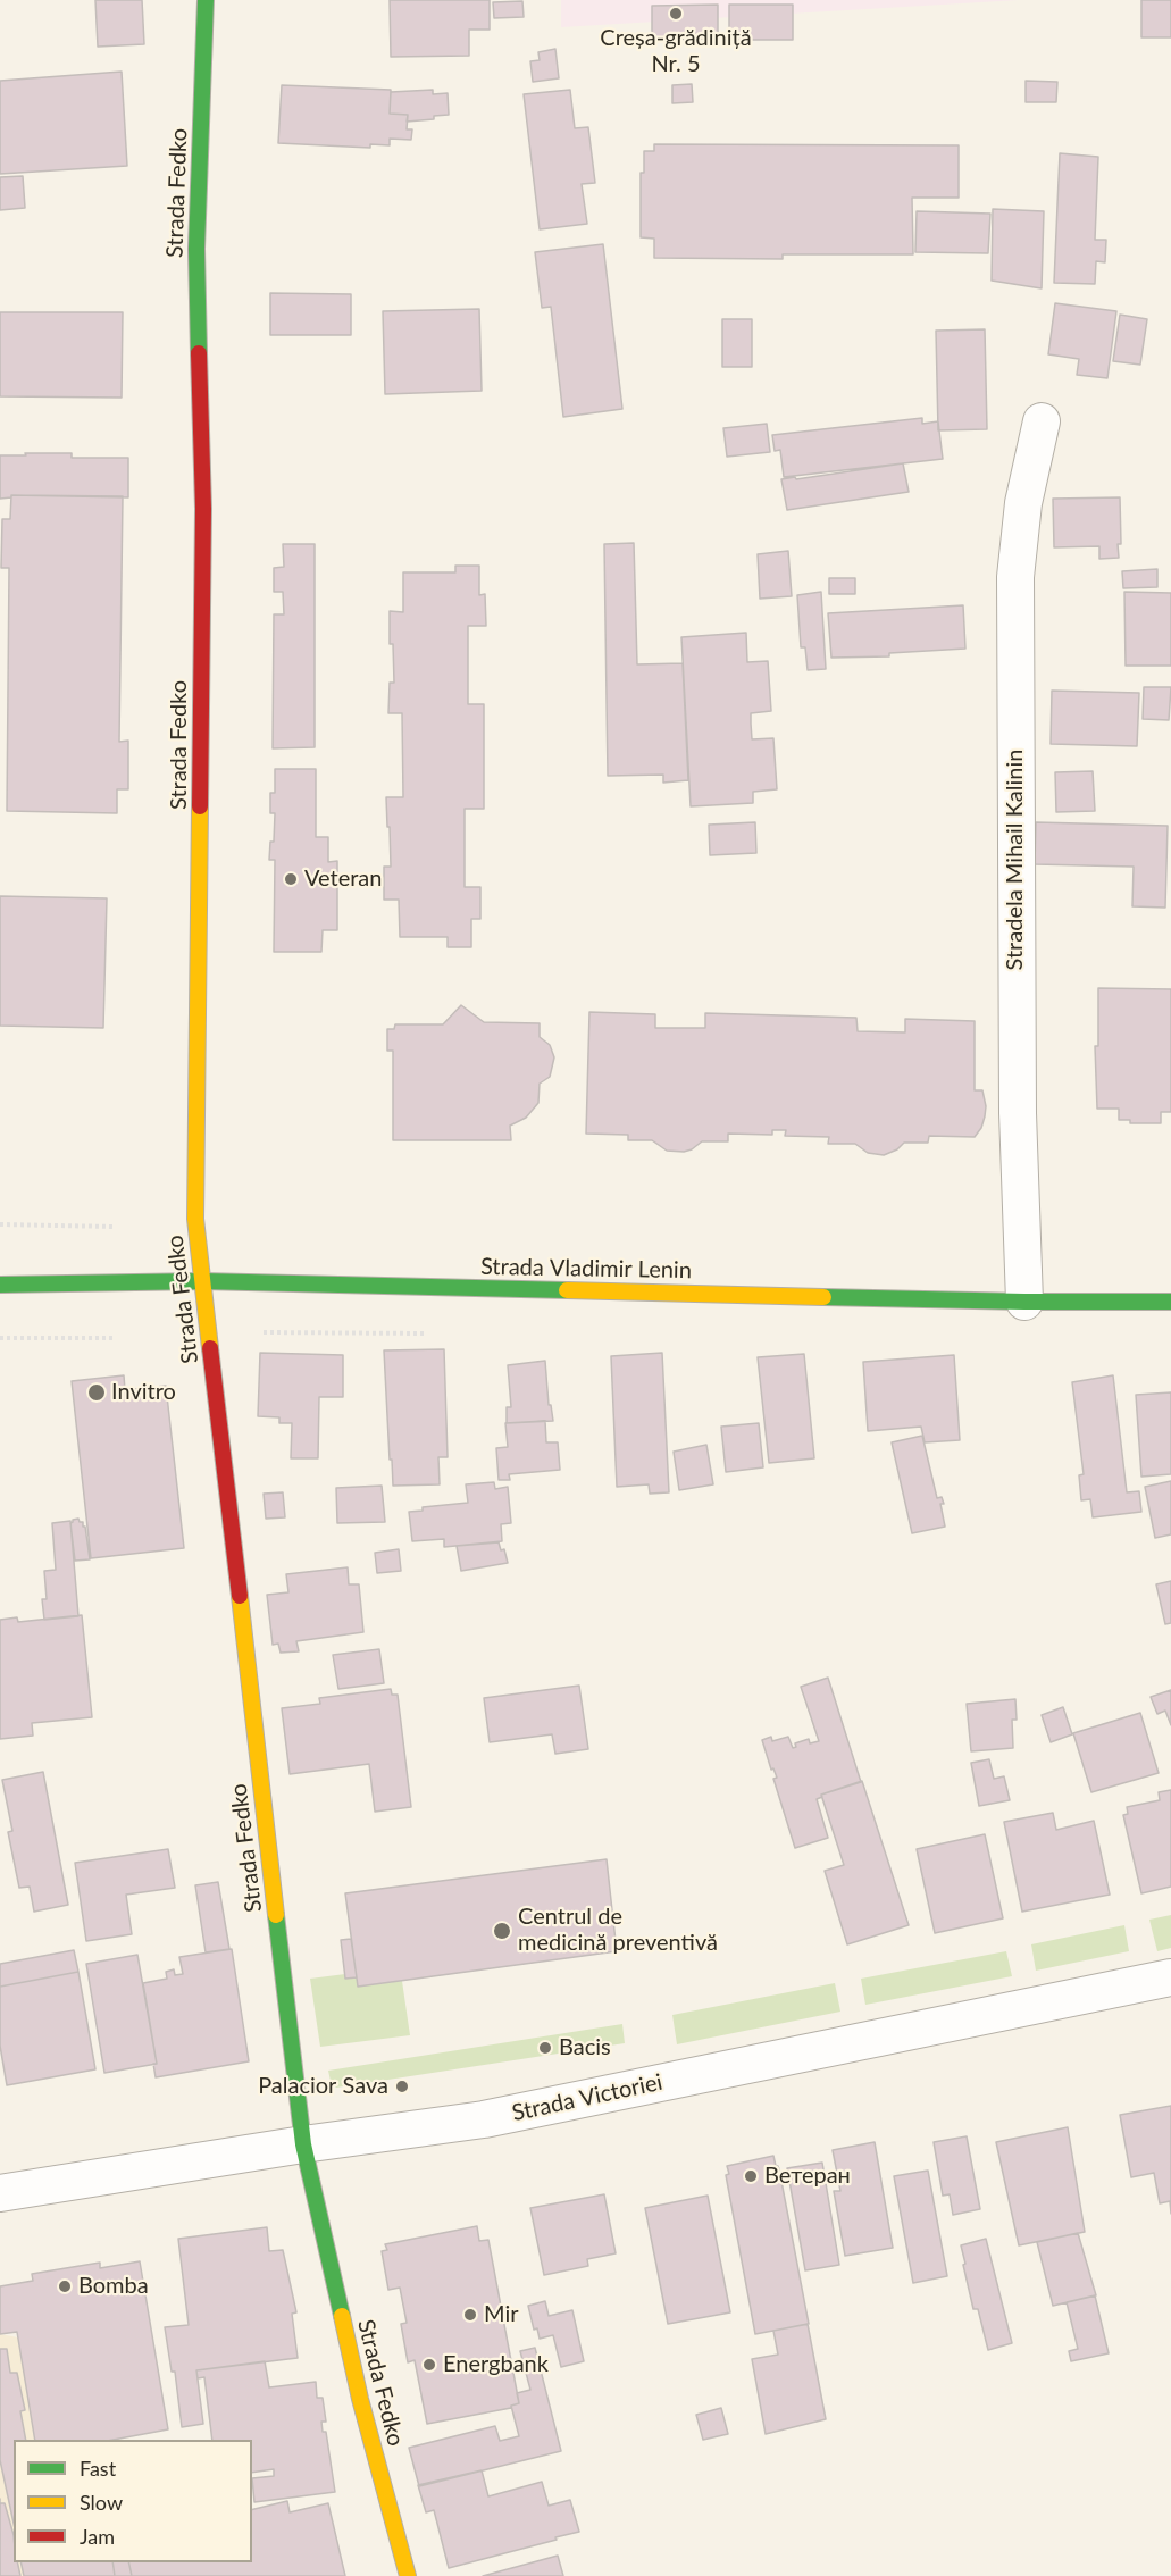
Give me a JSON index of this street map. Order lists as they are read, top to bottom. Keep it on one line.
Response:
{"streets":{"street":["Strada Fedko","Stradela Mihail Kalinin","Strada Vladimir Lenin","Strada Victoriei"]},"crossings":[["Strada Fedko","Strada Vladimir Lenin"],["Strada Fedko","Strada Victoriei"],["Stradela Mihail Kalinin","Strada Vladimir Lenin"]],"places":["Creșa-grădiniță Nr. 5","Veteran","Invitro","Centrul de medicină preventivă","Bacis","Palacior Sava","Ветеран","Bomba","Mir","Energbank"],"legend":["Fast","Slow","Jam"]}
